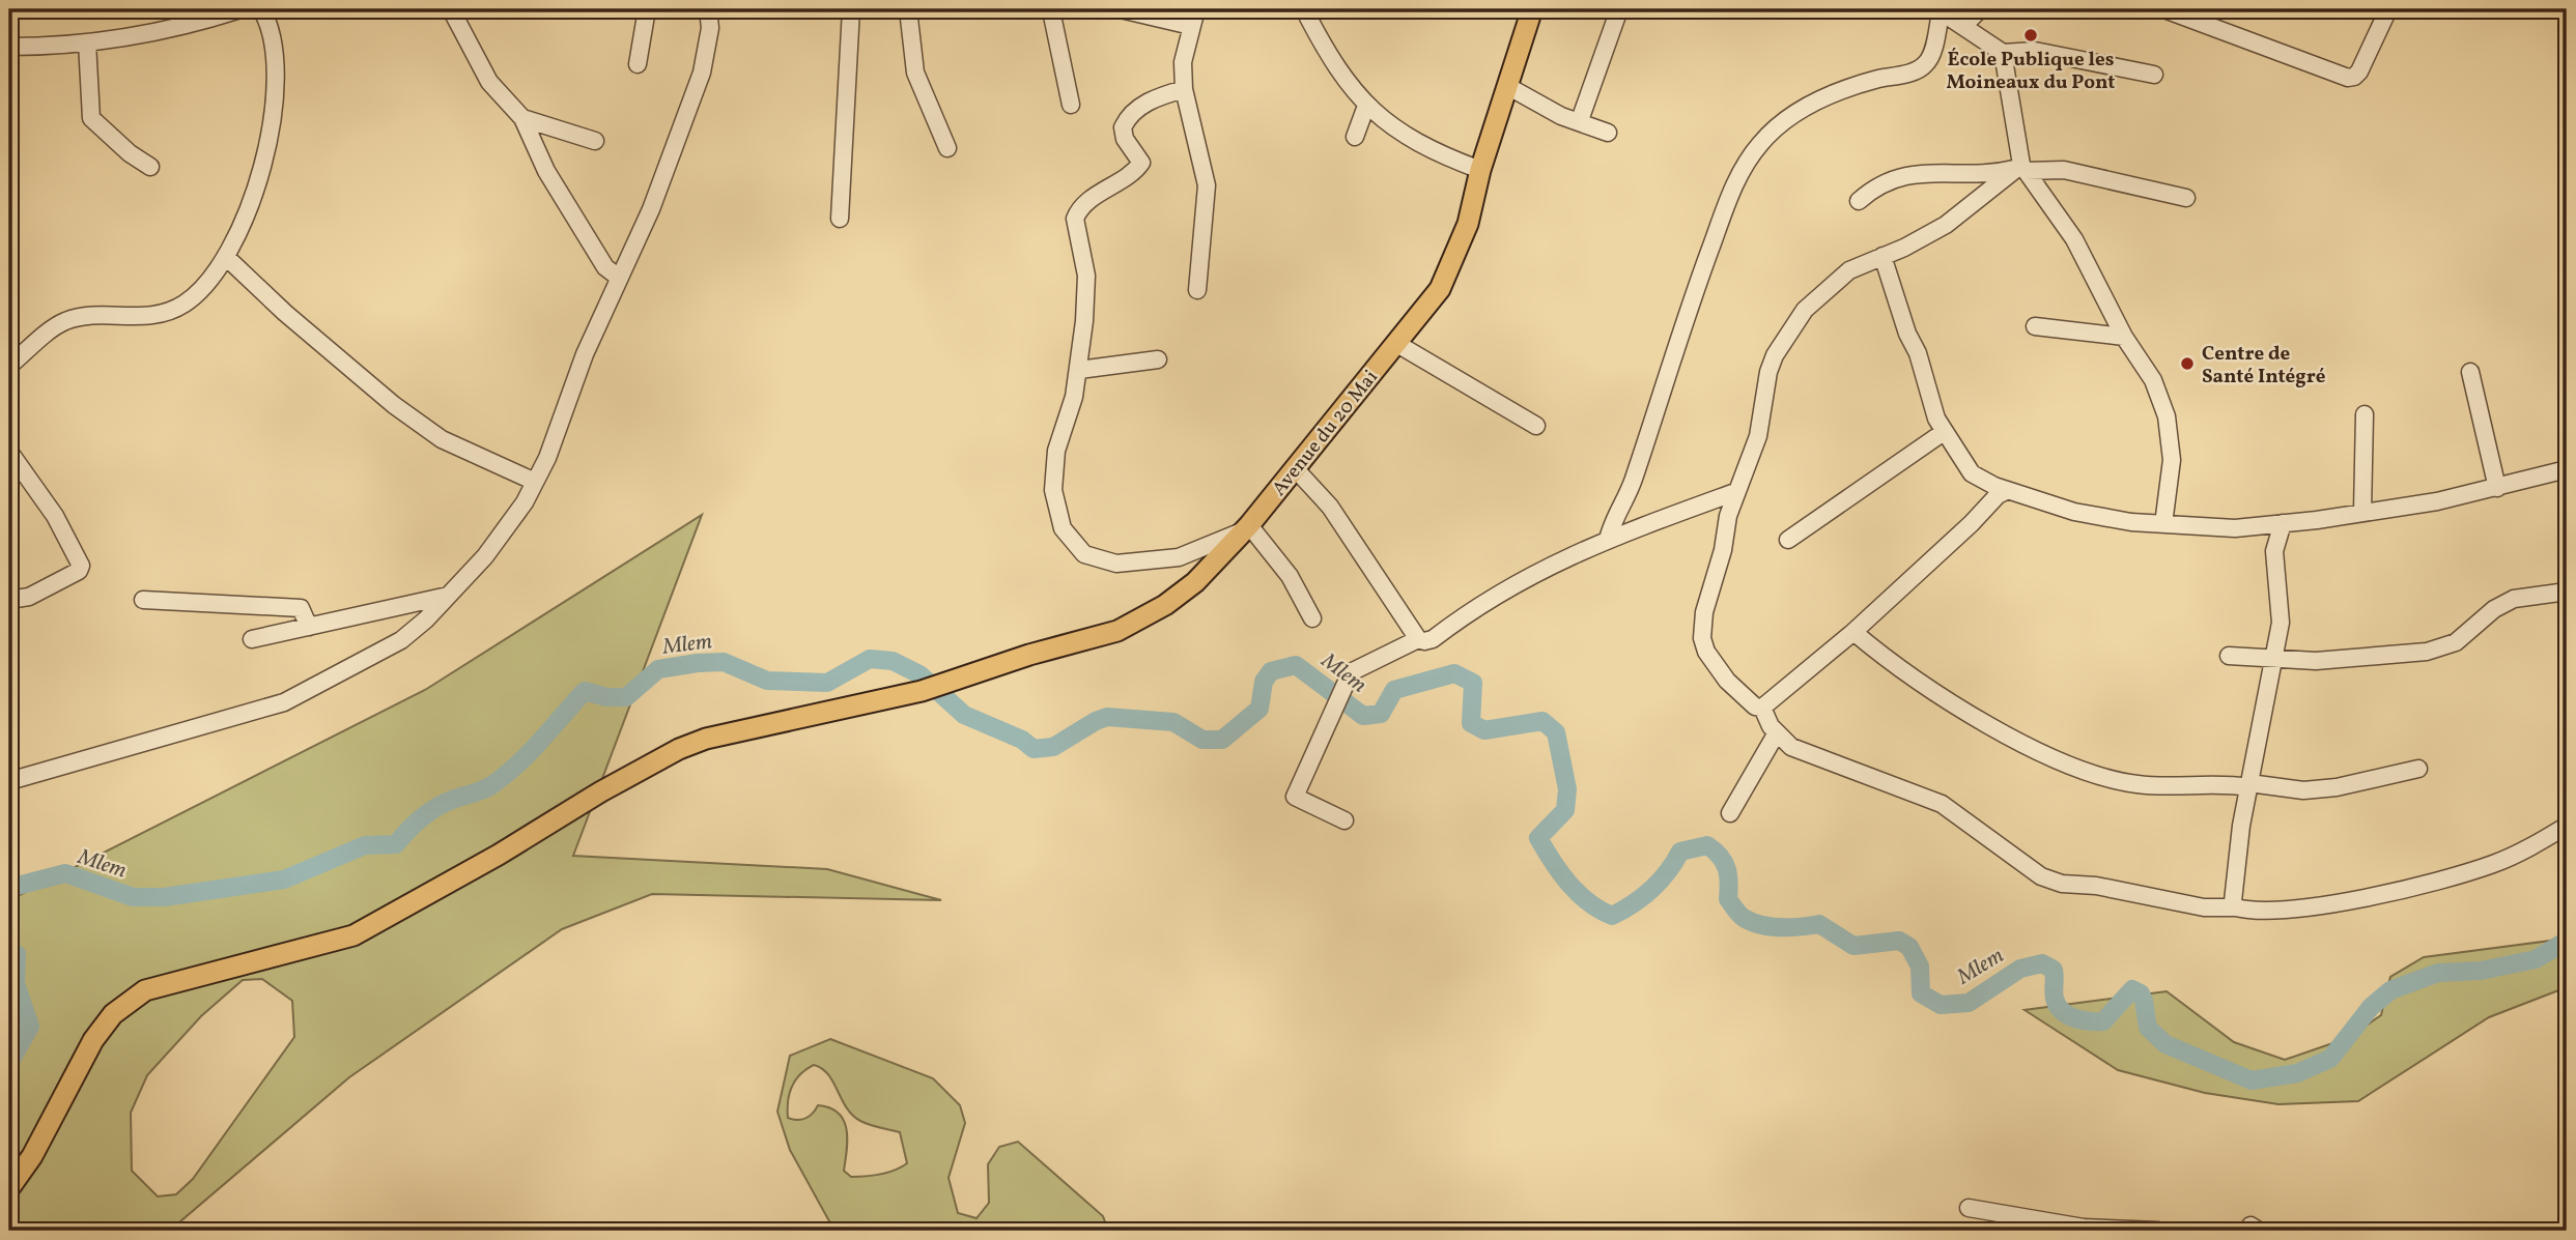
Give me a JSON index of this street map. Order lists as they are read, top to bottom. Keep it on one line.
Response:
{"streets":{"main road":["Avenue du 20 Mai"]},"water":["Mlem"],"places":["École Publique les Moineaux du Pont","Centre de Santé Intégré"]}
